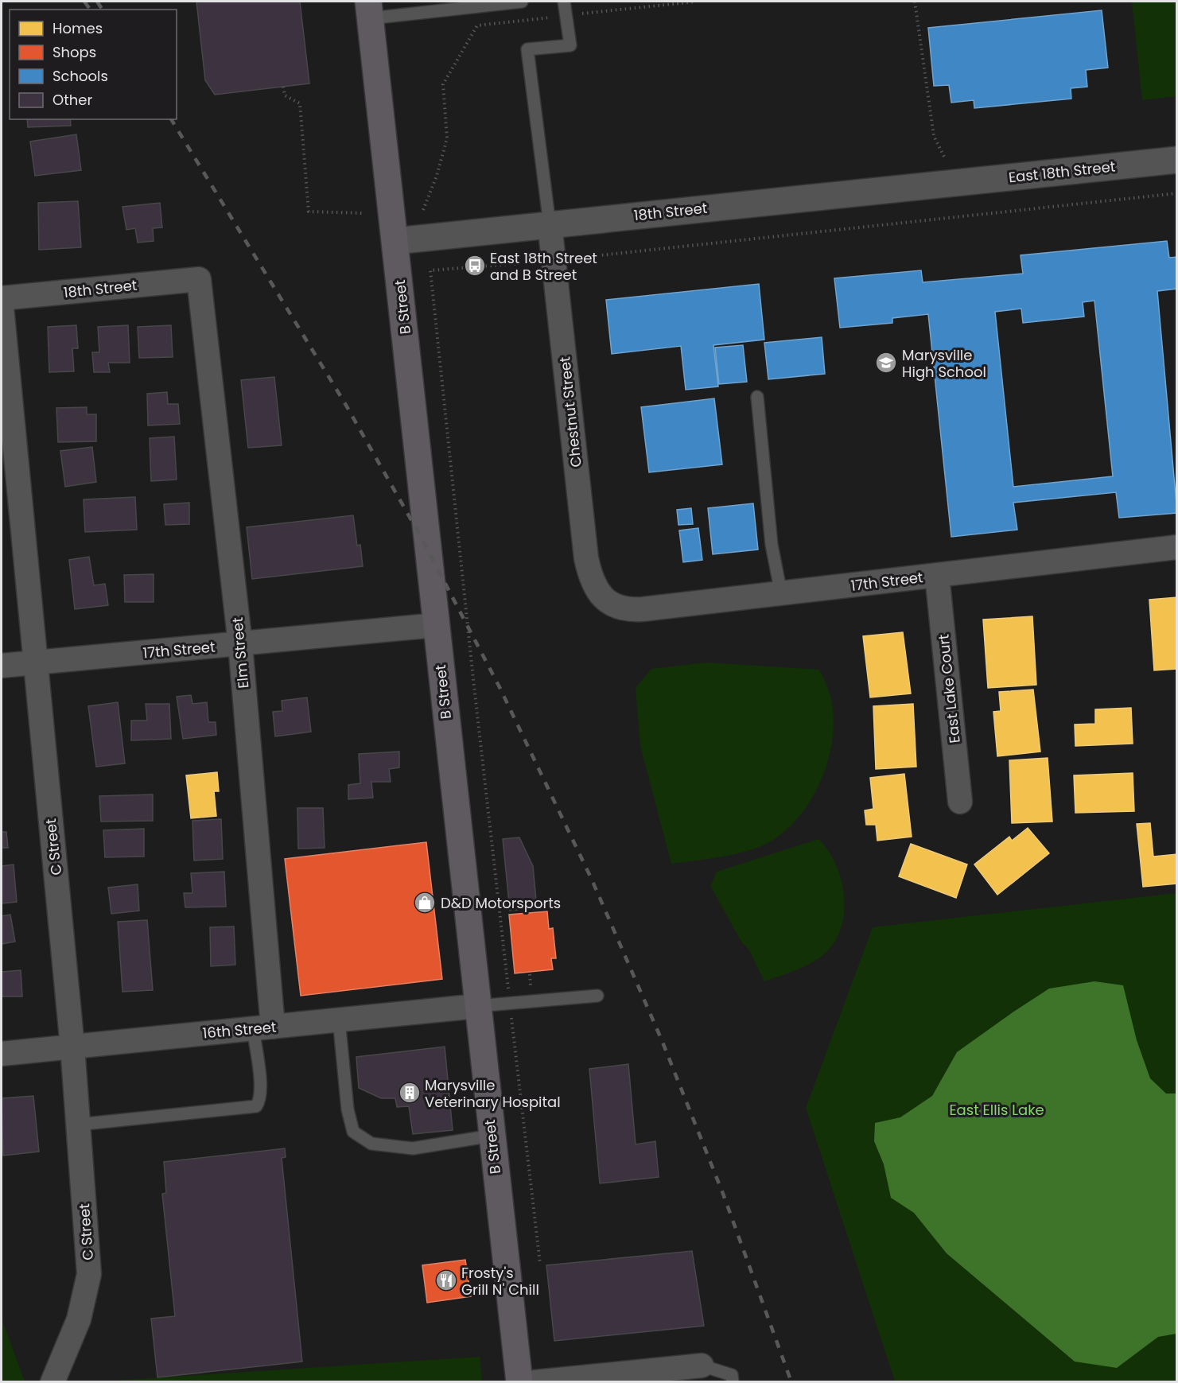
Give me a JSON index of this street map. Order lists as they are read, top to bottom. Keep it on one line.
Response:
{"streets":{"highway":["B Street"],"street":["East 18th Street","18th Street","Chestnut Street","17th Street","Elm Street","East Lake Court","C Street","16th Street"]},"crossings":[["East 18th Street","18th Street"],["18th Street","B Street"],["18th Street","Chestnut Street"],["18th Street","Elm Street"],["B Street","17th Street"],["B Street","16th Street"],["Chestnut Street","17th Street"],["17th Street","Elm Street"],["17th Street","East Lake Court"],["17th Street","C Street"],["Elm Street","16th Street"],["C Street","16th Street"]],"parks":["East Ellis Lake"],"places":{"bus stop":["East 18th Street and B Street"],"school or university":["Marysville High School"],"shop":["D&D Motorsports"],"building":["Marysville Veterinary Hospital"],"restaurant":["Frosty's Grill N' Chill"]},"legend":["Homes","Shops","Schools","Other"]}
